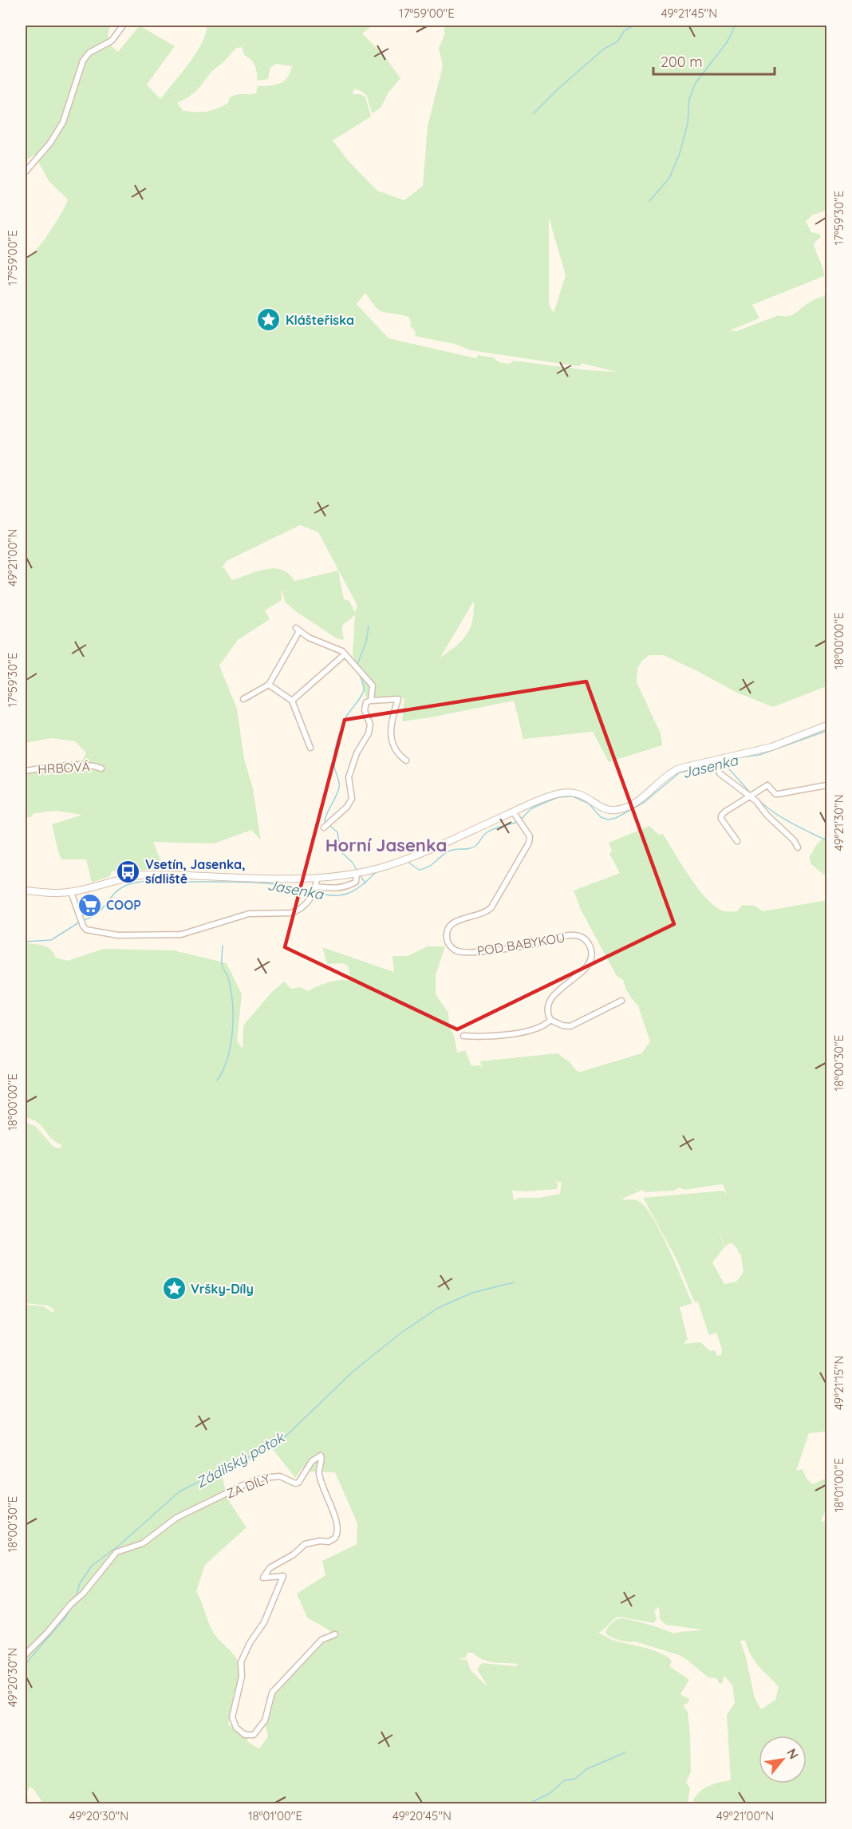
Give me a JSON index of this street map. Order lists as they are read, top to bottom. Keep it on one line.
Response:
{"streets":{"street":["HRBOVÁ","POD BABYKOU","ZA DÍLY"]},"districts":["Horní Jasenka"],"water":["Jasenka","Zádilský potok"],"places":{"place":["Klášteřiska","Vršky-Díly"],"bus stop":["Vsetín, Jasenka, sídliště"],"supermarket":["COOP"]},"scale_bar":"200 m","north":"top right","coordinates":["17°59'00\"E","49°21'45\"N","17°59'30\"E","49°21'00\"N","18°00'00\"E","49°21'30\"N","18°00'30\"E","49°21'15\"N","18°01'00\"E","49°20'30\"N","49°20'45\"N"]}
